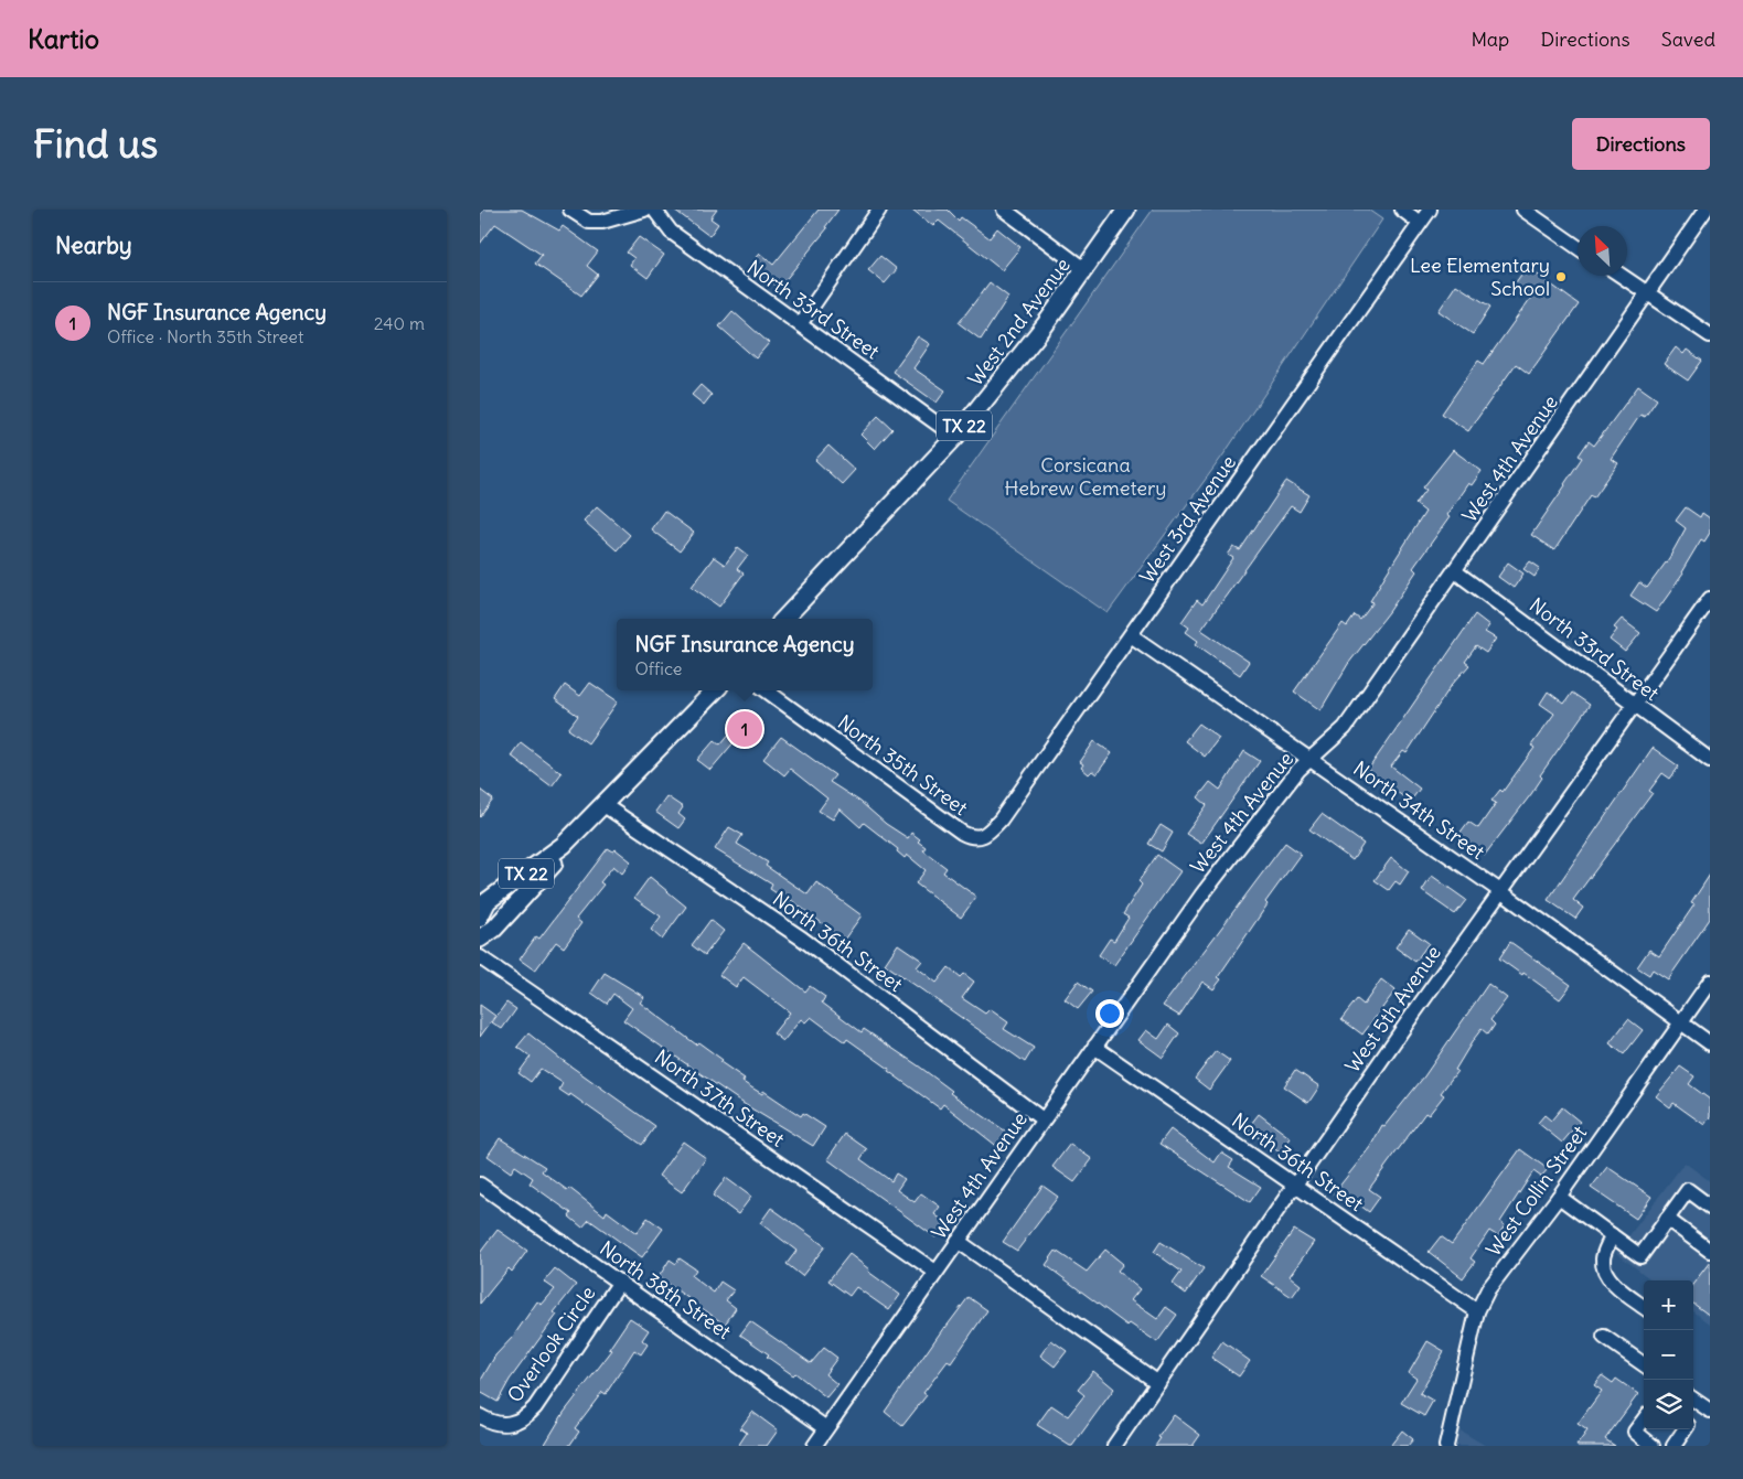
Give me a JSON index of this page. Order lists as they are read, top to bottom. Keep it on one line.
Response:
{"streets":{"main road":["West 2nd Avenue","TX 22"],"street":["North 33rd Street","West 4th Avenue","West 3rd Avenue","North 35th Street","North 34th Street","North 36th Street","West 5th Avenue","North 37th Street","West Collin Street","North 38th Street","Overlook Circle"]},"crossings":[["North 33rd Street","West 2nd Avenue"],["North 33rd Street","West 4th Avenue"],["North 33rd Street","West 5th Avenue"],["TX 22","North 36th Street"],["West 4th Avenue","North 34th Street"],["West 4th Avenue","North 36th Street"],["West 4th Avenue","North 37th Street"],["West 4th Avenue","North 38th Street"],["West 3rd Avenue","North 35th Street"],["West 3rd Avenue","North 34th Street"],["North 34th Street","West 5th Avenue"],["North 34th Street","West Collin Street"],["North 36th Street","West 5th Avenue"],["North 36th Street","West Collin Street"],["North 38th Street","Overlook Circle"]],"parks":["Corsicana Hebrew Cemetery"],"places":["Lee Elementary School"],"north":"top left","page":{"header":"Kartio","nav":["Map","Directions","Saved"],"buttons":"Directions","title":"Find us","heading":"Nearby","list":[{"mark":"1","name":"NGF Insurance Agency","note":"Office · North 35th Street","value":"240 m"}],"popup":["NGF Insurance Agency","Office"],"pins":"1","map_buttons":["+","−"]}}
